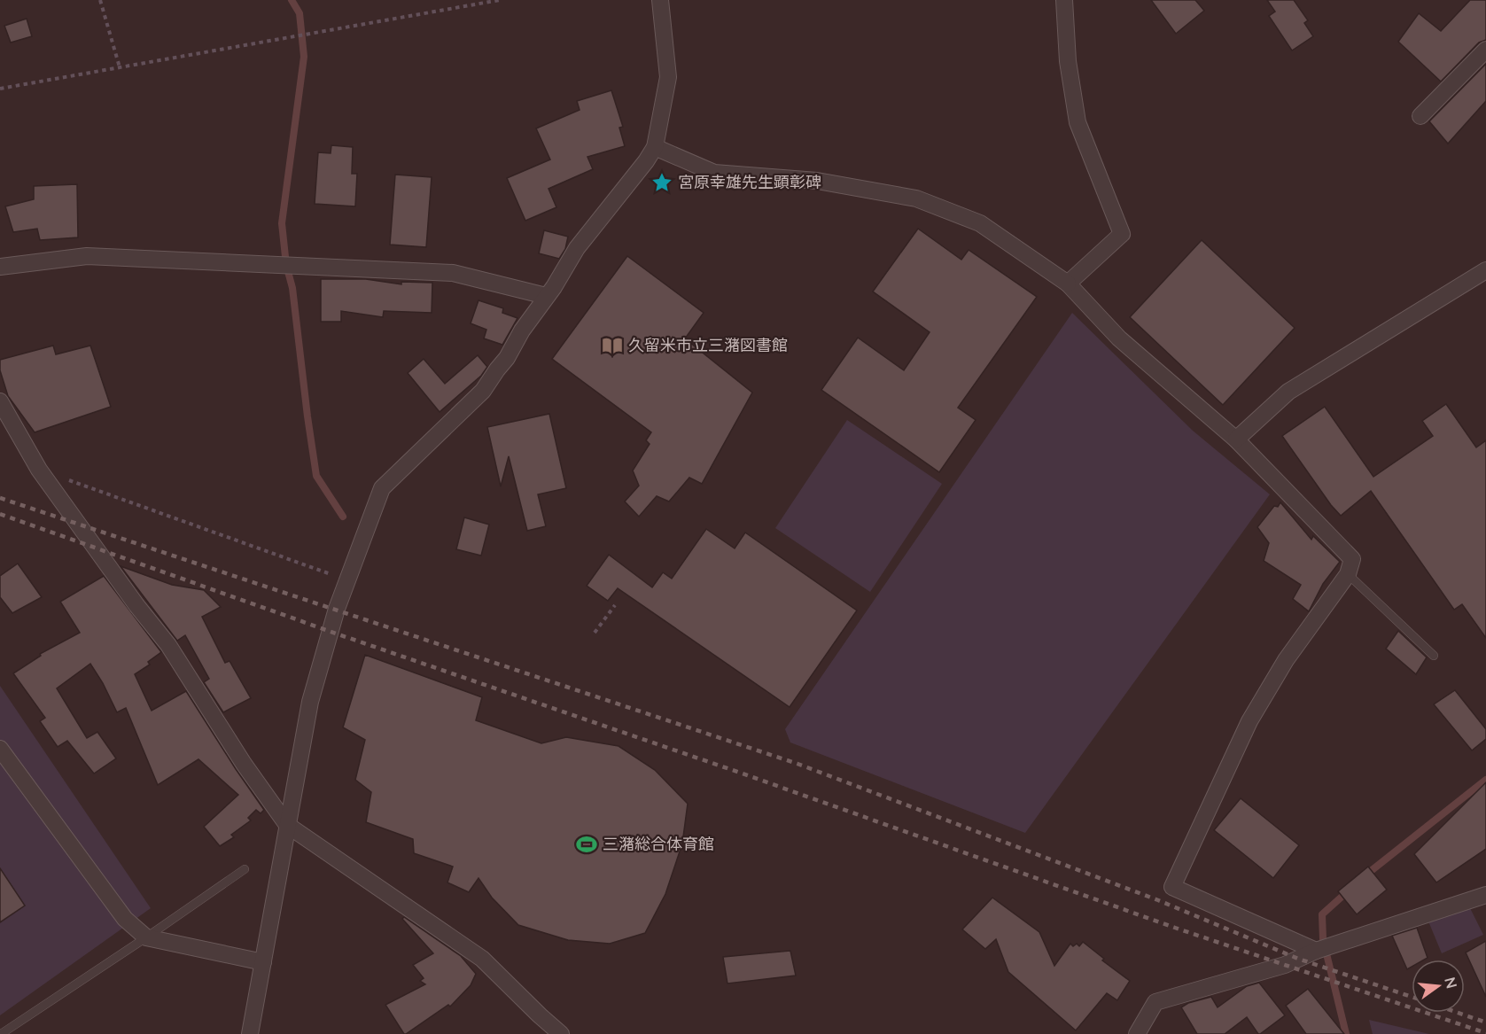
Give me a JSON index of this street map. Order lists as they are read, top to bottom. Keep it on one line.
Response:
{"places":{"place":["宮原幸雄先生顕彰碑"],"library":["久留米市立三潴図書館"],"sports":["三潴総合体育館"]},"north":"right"}
